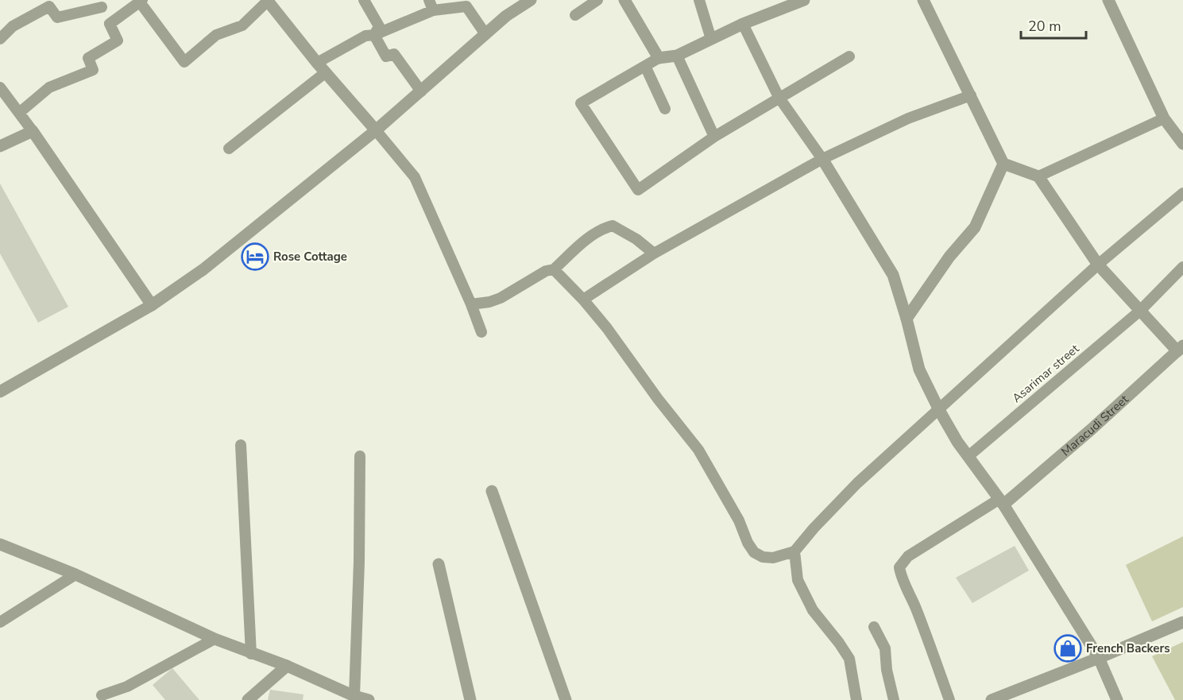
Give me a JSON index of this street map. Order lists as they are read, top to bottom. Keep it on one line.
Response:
{"streets":{"street":["Maracudi Street"],"lane":["Asarimar street"]},"places":{"hotel":["Rose Cottage"],"shop":["French Backers"]},"scale_bar":"20 m"}
